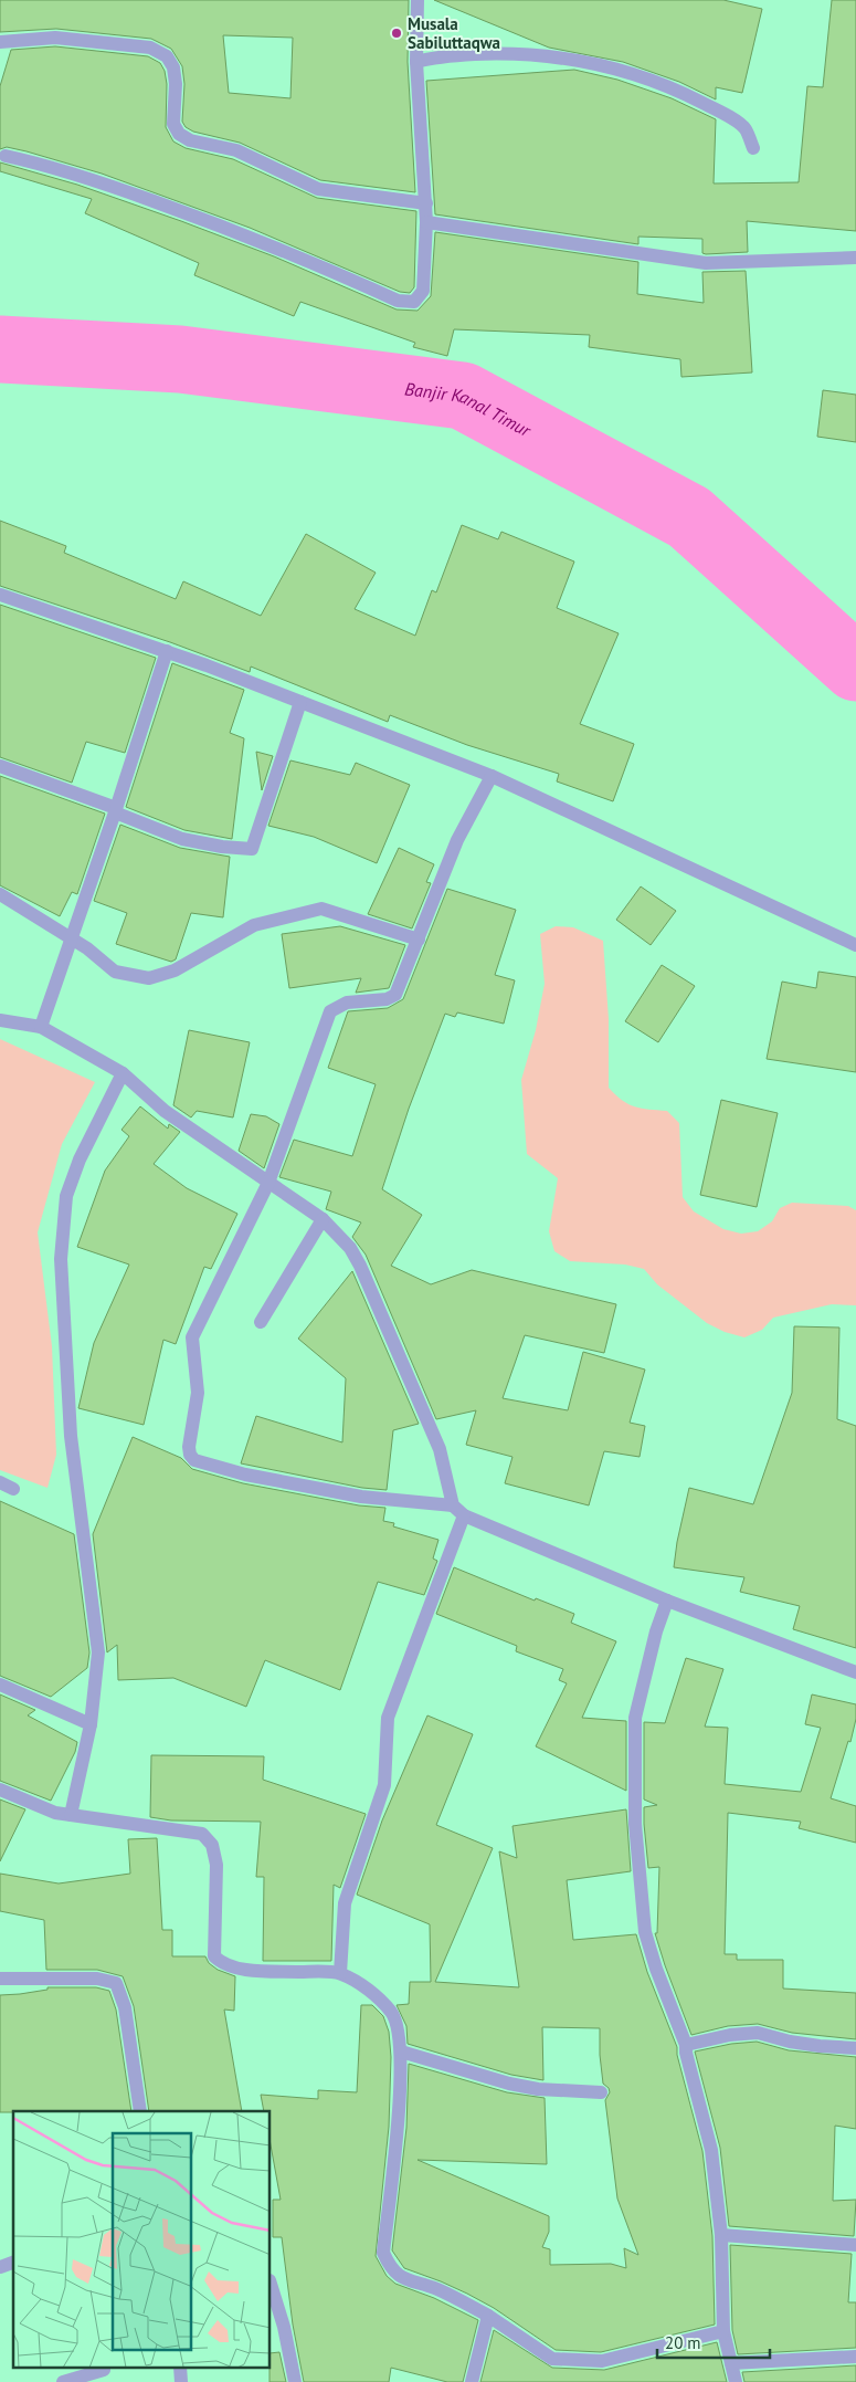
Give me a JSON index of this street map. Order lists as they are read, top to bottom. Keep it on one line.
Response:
{"water":["Banjir Kanal Timur"],"places":["Musala Sabiluttaqwa"],"scale_bar":"20 m"}
